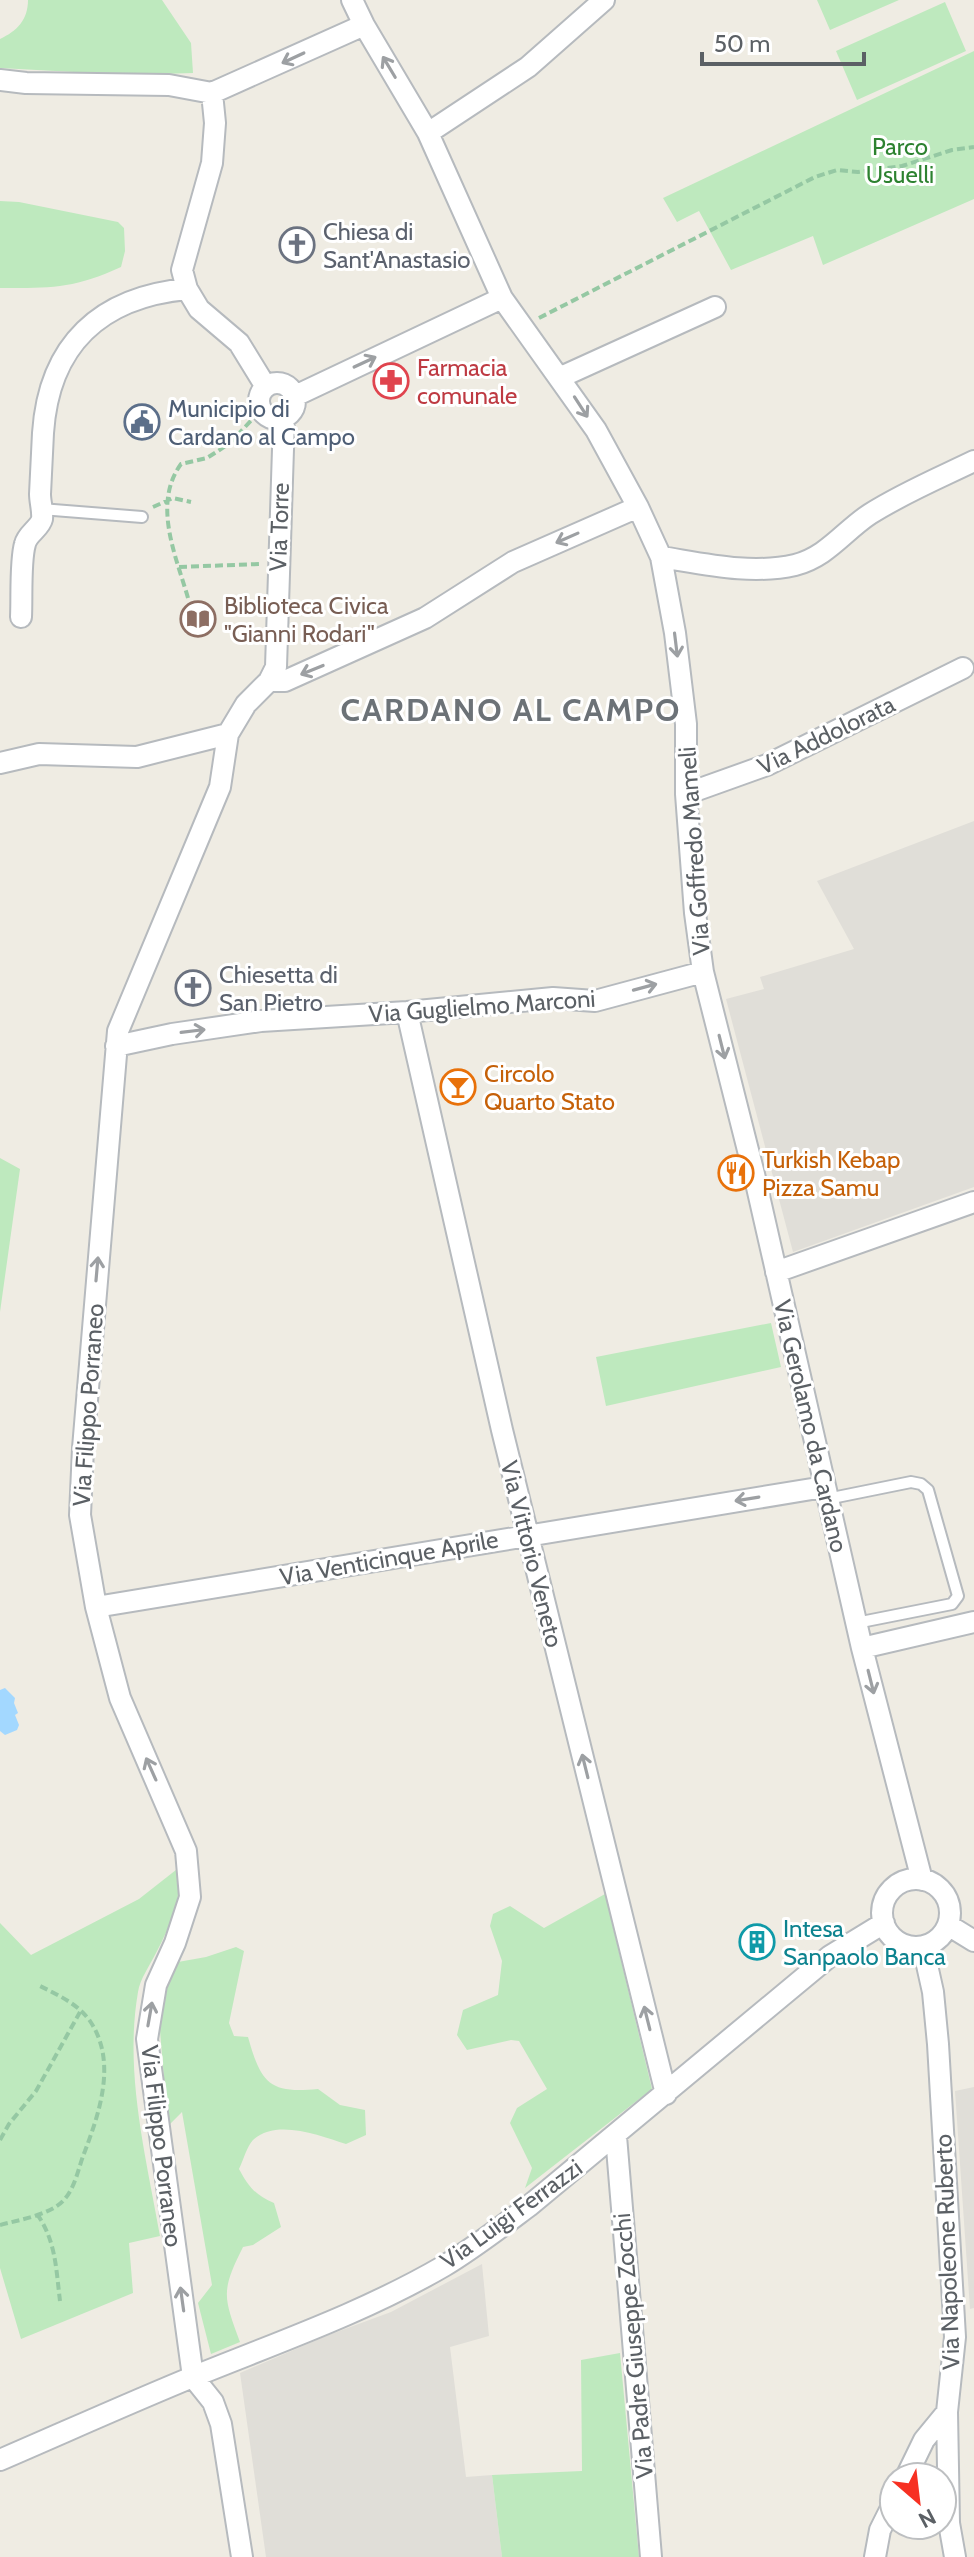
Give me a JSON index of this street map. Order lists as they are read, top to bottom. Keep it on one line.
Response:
{"streets":{"street":["Via Torre","Via Addolorata","Via Goffredo Mameli","Via Guglielmo Marconi","Via Filippo Porraneo","Via Gerolamo da Cardano","Via Vittorio Veneto","Via Venticinque Aprile","Via Luigi Ferrazzi","Via Napoleone Ruberto","Via Padre Giuseppe Zocchi"]},"crossings":[["Via Torre","Via Filippo Porraneo"],["Via Addolorata","Via Goffredo Mameli"],["Via Goffredo Mameli","Via Guglielmo Marconi"],["Via Goffredo Mameli","Via Gerolamo da Cardano"],["Via Guglielmo Marconi","Via Filippo Porraneo"],["Via Guglielmo Marconi","Via Gerolamo da Cardano"],["Via Guglielmo Marconi","Via Vittorio Veneto"],["Via Filippo Porraneo","Via Venticinque Aprile"],["Via Filippo Porraneo","Via Luigi Ferrazzi"],["Via Gerolamo da Cardano","Via Venticinque Aprile"],["Via Gerolamo da Cardano","Via Luigi Ferrazzi"],["Via Gerolamo da Cardano","Via Napoleone Ruberto"],["Via Vittorio Veneto","Via Venticinque Aprile"],["Via Vittorio Veneto","Via Luigi Ferrazzi"],["Via Luigi Ferrazzi","Via Napoleone Ruberto"],["Via Luigi Ferrazzi","Via Padre Giuseppe Zocchi"]],"one_way":["Via Guglielmo Marconi","Via Filippo Porraneo","Via Gerolamo da Cardano","Via Vittorio Veneto","Via Venticinque Aprile"],"districts":["CARDANO AL CAMPO"],"parks":["Parco Usuelli"],"places":{"church":["Chiesa di Sant'Anastasio","Chiesetta di San Pietro"],"pharmacy":["Farmacia comunale"],"public building":["Municipio di Cardano al Campo"],"library":["Biblioteca Civica \"Gianni Rodari\""],"bar":["Circolo Quarto Stato"],"restaurant":["Turkish Kebap Pizza Samu"],"building":["Intesa Sanpaolo Banca"]},"scale_bar":"50 m","north":"bottom right"}
